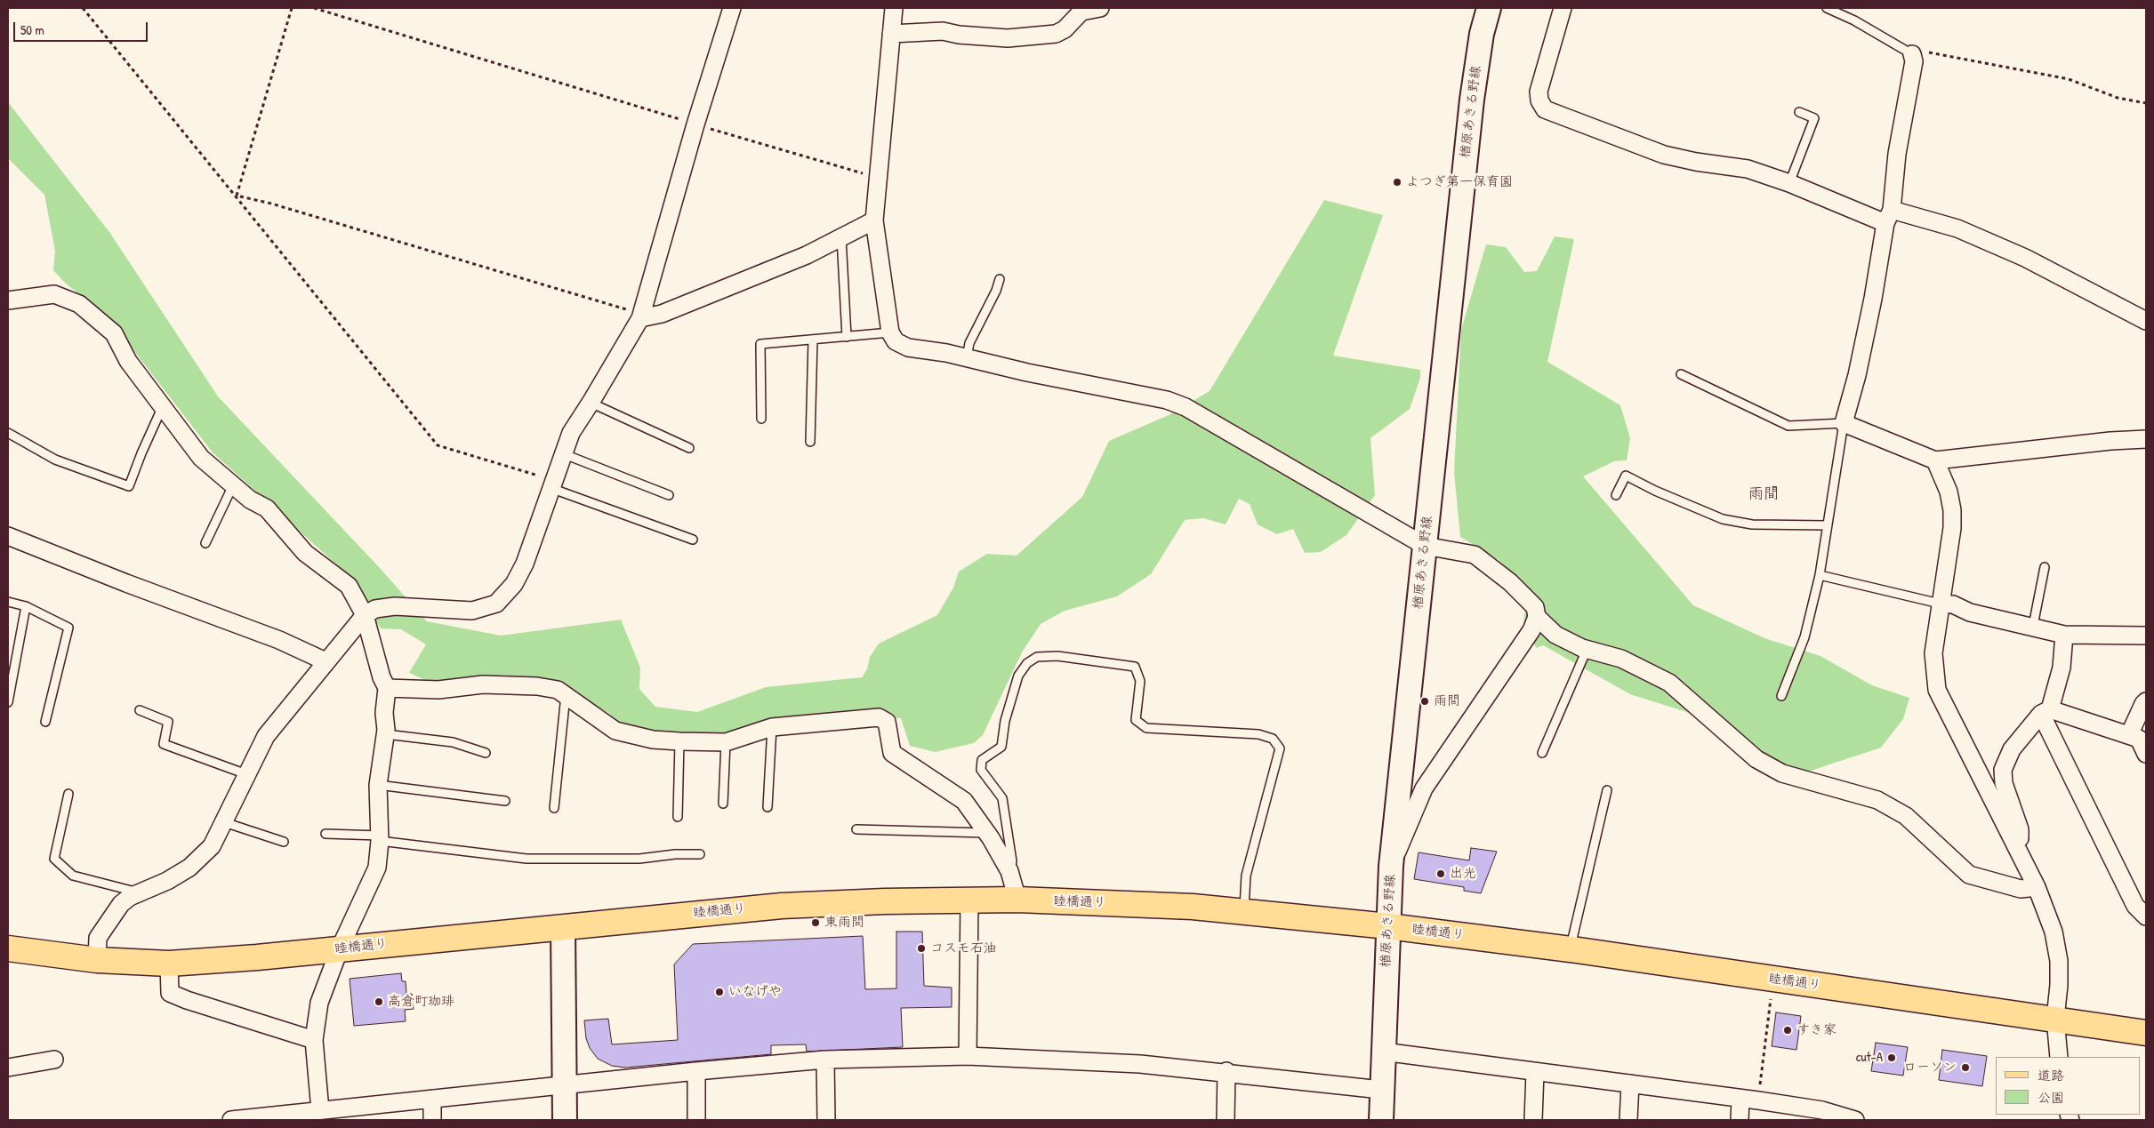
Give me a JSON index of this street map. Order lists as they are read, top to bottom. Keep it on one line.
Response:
{"streets":{"main road":["楢原あきる野線","睦橋通り"]},"crossings":[["楢原あきる野線","睦橋通り"]],"districts":["雨間"],"places":["よつぎ第一保育園","雨間","出光","東雨間","コスモ石油","いなげや","高倉町珈琲","すき家","cut-A","ローソン"],"legend":["道路","公園"],"scale_bar":"50 m"}
